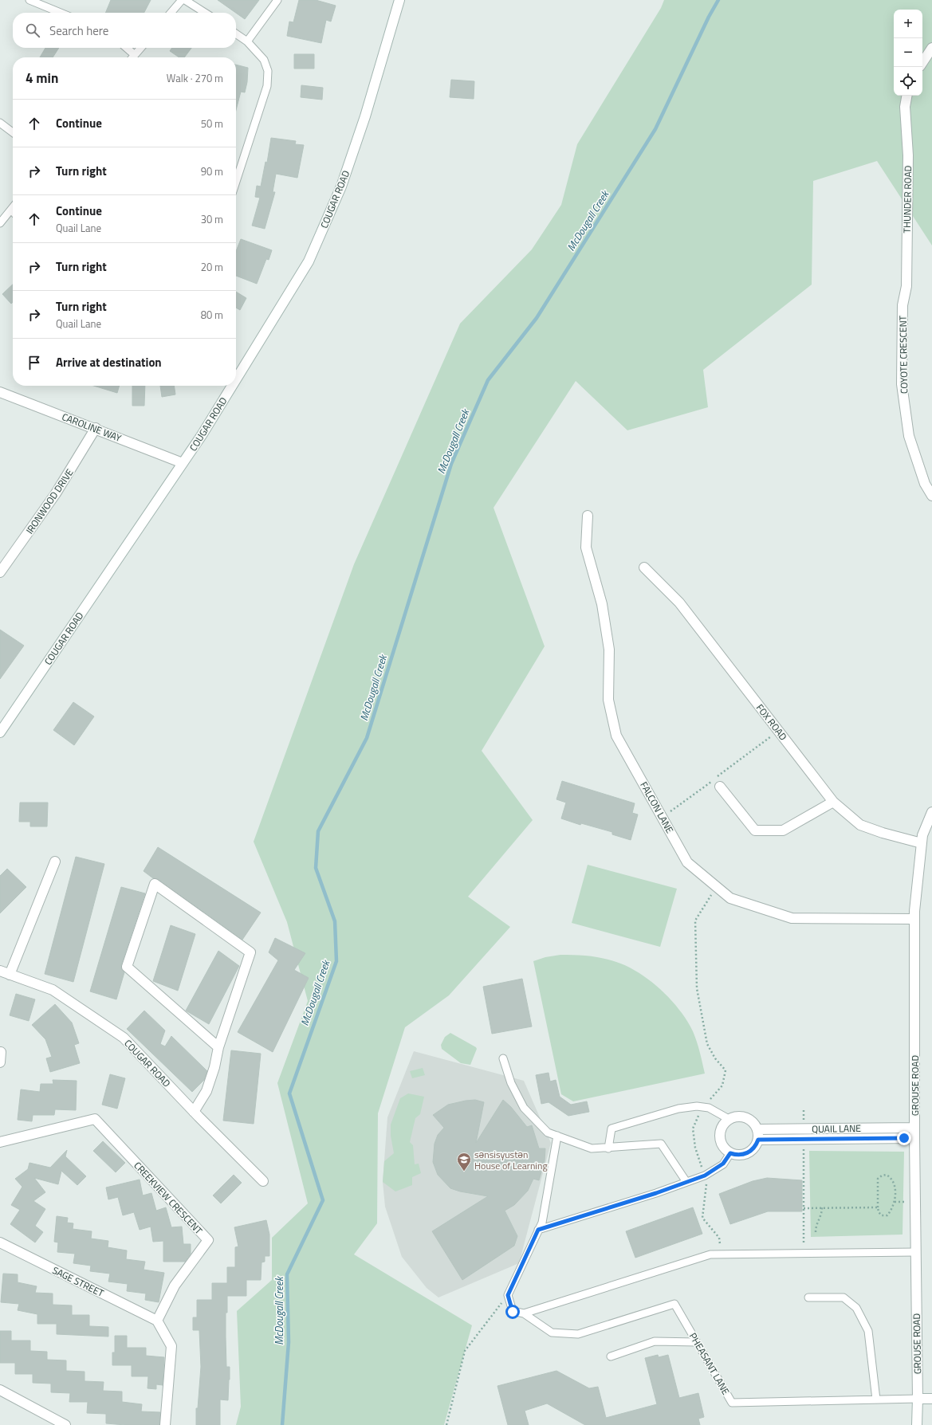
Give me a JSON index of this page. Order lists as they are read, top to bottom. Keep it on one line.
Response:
{"streets":{"street":["COUGAR ROAD","THUNDER ROAD","COYOTE CRESCENT","CAROLINE WAY","IRONWOOD DRIVE","FOX ROAD","FALCON LANE","GROUSE ROAD","QUAIL LANE","CREEKVIEW CRESCENT","SAGE STREET"],"lane":["PHEASANT LANE"]},"crossings":[["COUGAR ROAD","CAROLINE WAY"],["THUNDER ROAD","COYOTE CRESCENT"],["CAROLINE WAY","IRONWOOD DRIVE"],["FOX ROAD","GROUSE ROAD"],["FALCON LANE","GROUSE ROAD"],["GROUSE ROAD","QUAIL LANE"],["GROUSE ROAD","PHEASANT LANE"],["CREEKVIEW CRESCENT","SAGE STREET"]],"water":["McDougall Creek"],"places":{"school or university":["sənsisyustən House of Learning"]},"page":{"map_buttons":["+","−"],"search":"Search here","heading":["4 min","Walk · 270 m"],"list":[["Continue","50 m"],["Turn right","90 m"],["Continue","Quail Lane","30 m"],["Turn right","20 m"],["Turn right","Quail Lane","80 m"],"Arrive at destination"]}}
